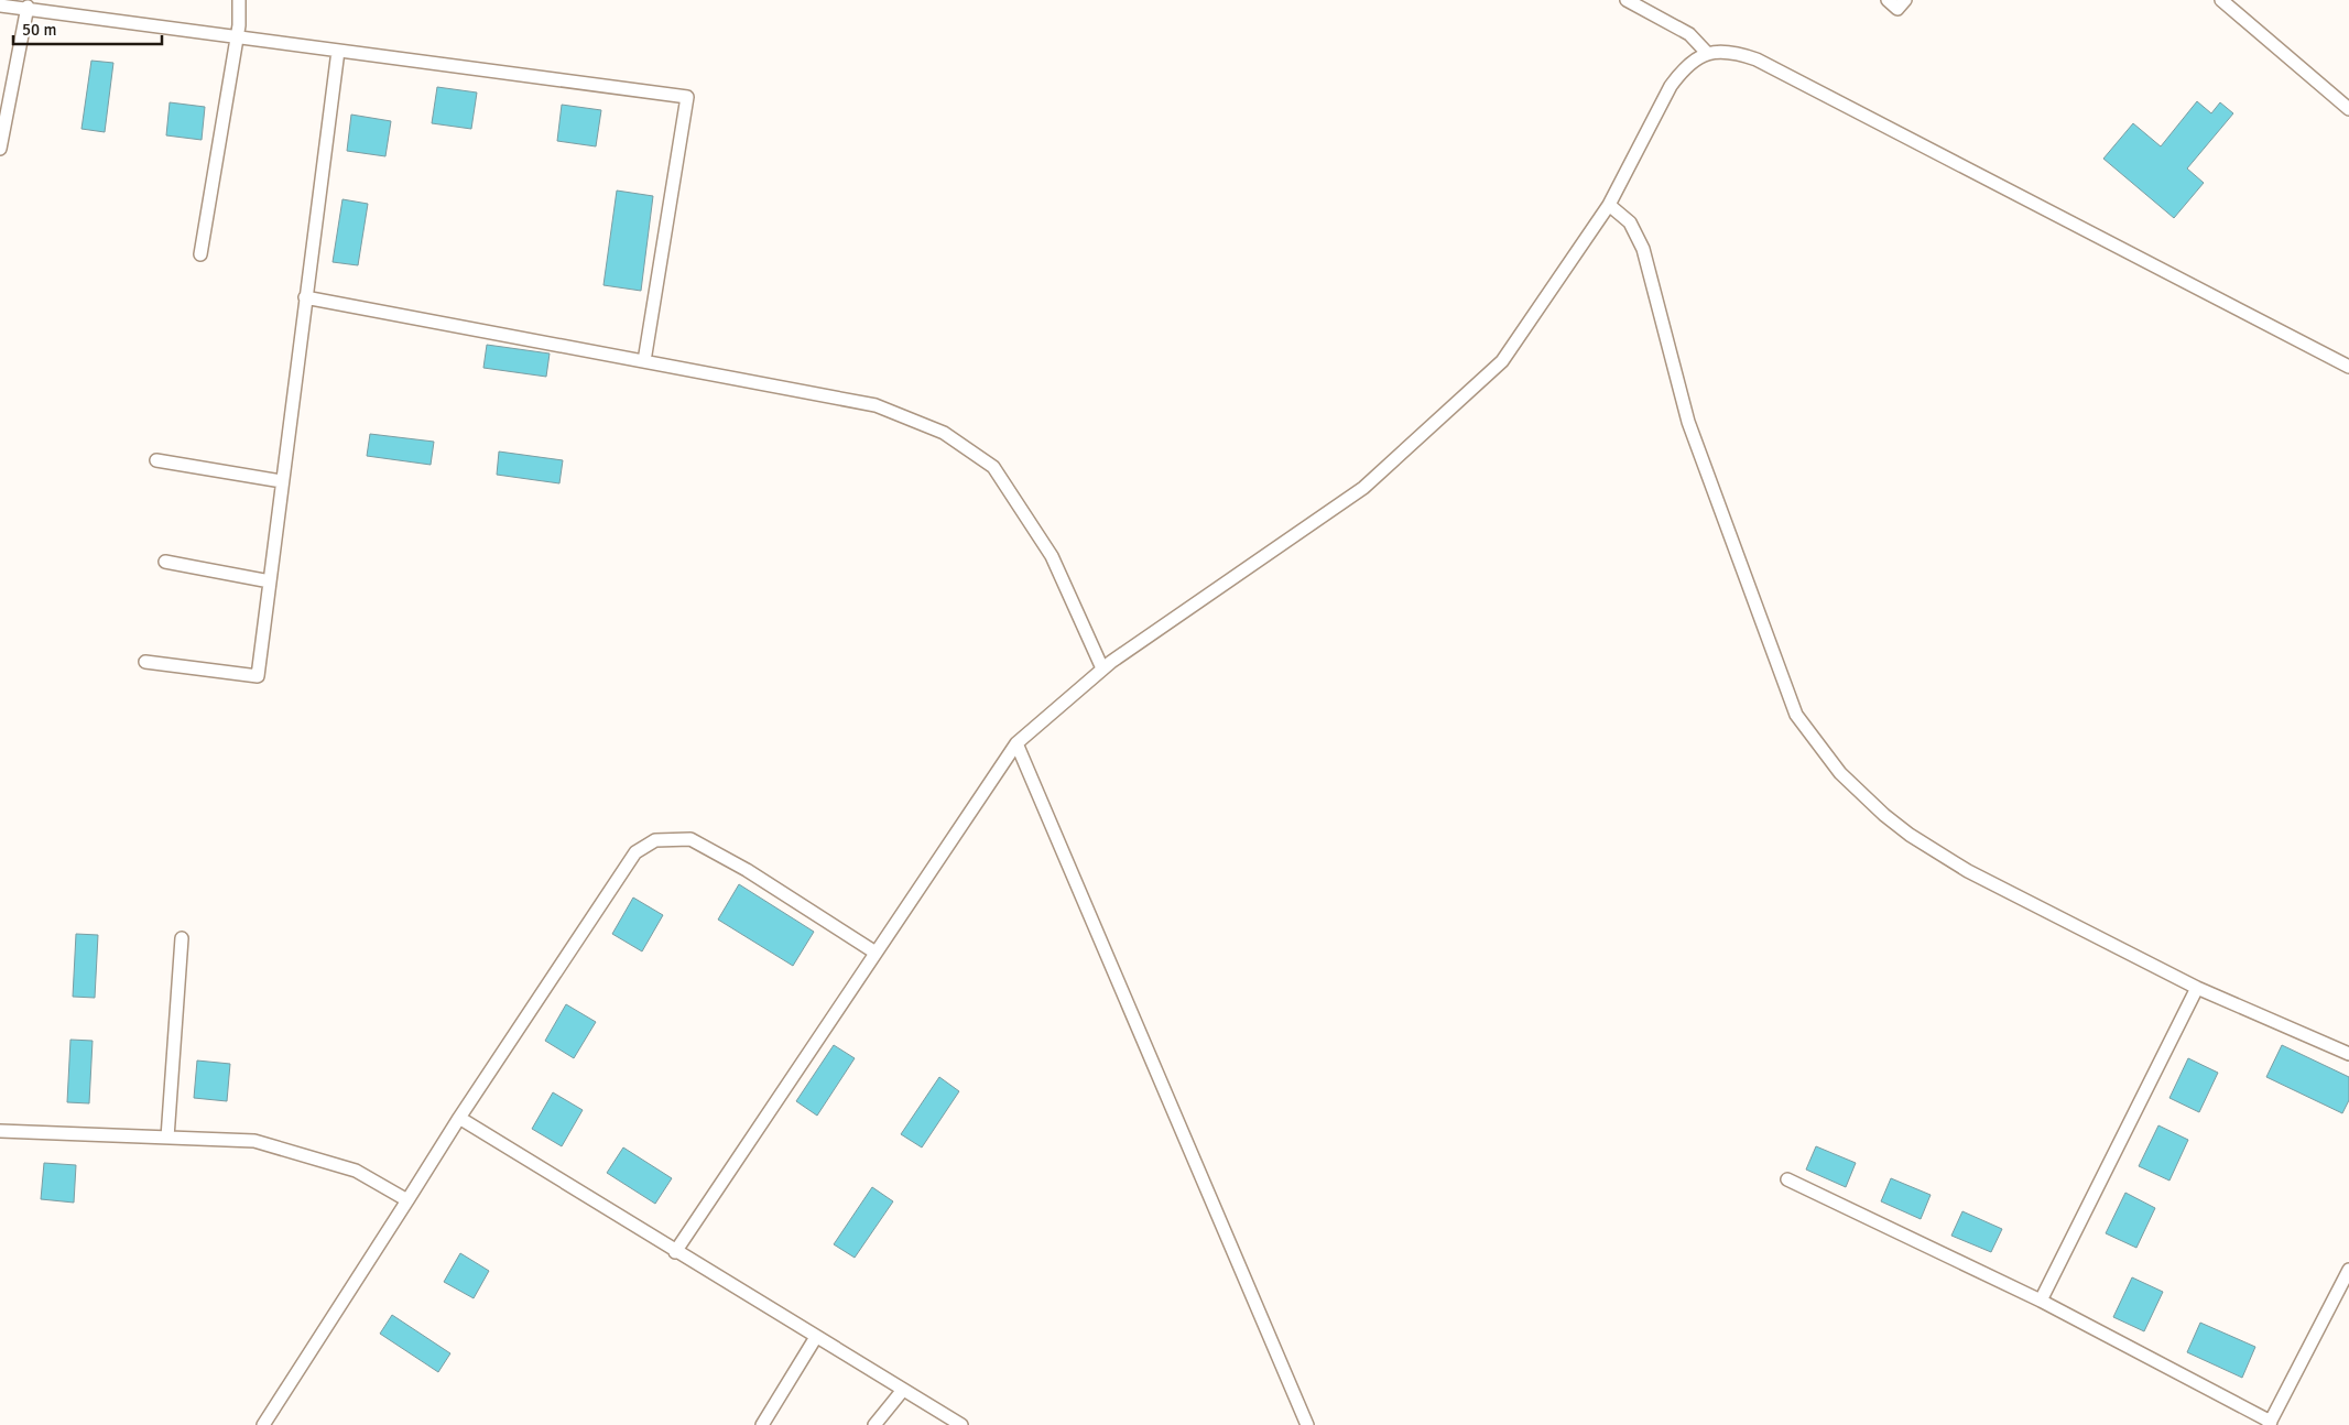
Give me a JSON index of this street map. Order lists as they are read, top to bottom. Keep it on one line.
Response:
{"scale_bar":"50 m"}
